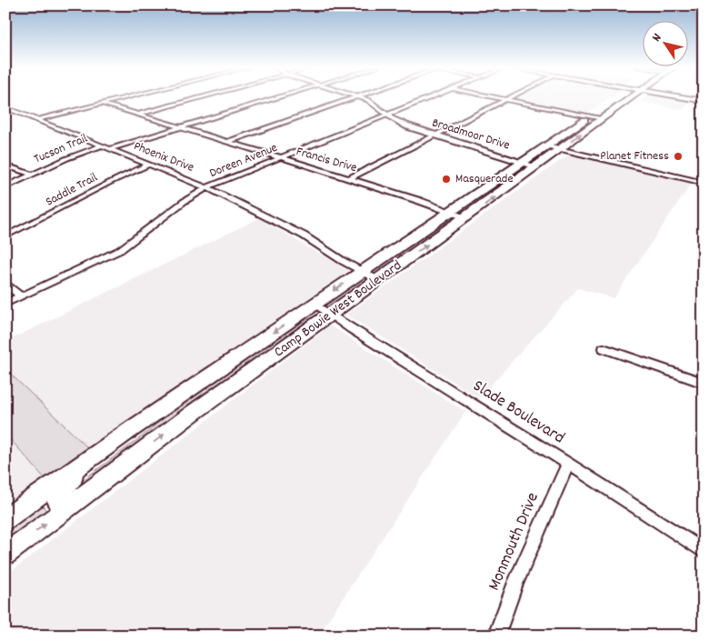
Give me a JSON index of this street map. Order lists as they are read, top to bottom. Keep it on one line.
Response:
{"streets":{"main road":["Camp Bowie West Boulevard"],"street":["Broadmoor Drive","Tucson Trail","Phoenix Drive","Francis Drive","Doreen Avenue","Saddle Trail","Slade Boulevard","Monmouth Drive"]},"crossings":[["Broadmoor Drive","Doreen Avenue"],["Broadmoor Drive","Camp Bowie West Boulevard"],["Tucson Trail","Phoenix Drive"],["Phoenix Drive","Doreen Avenue"],["Phoenix Drive","Saddle Trail"],["Phoenix Drive","Camp Bowie West Boulevard"],["Francis Drive","Doreen Avenue"],["Francis Drive","Camp Bowie West Boulevard"],["Camp Bowie West Boulevard","Slade Boulevard"],["Slade Boulevard","Monmouth Drive"]],"places":["Planet Fitness","Masquerade"],"north":"top left"}
